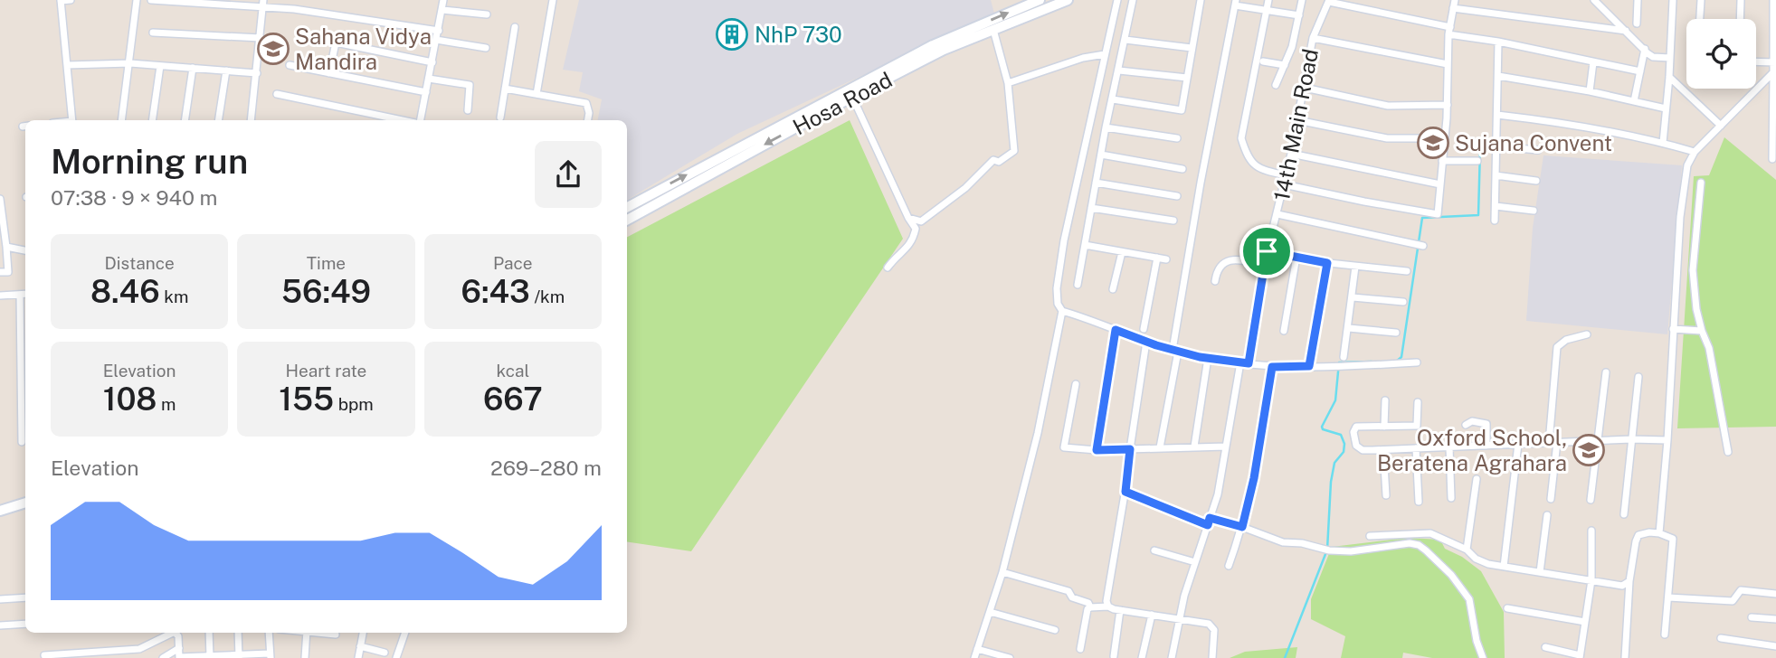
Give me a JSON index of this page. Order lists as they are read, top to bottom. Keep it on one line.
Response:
{"streets":{"main road":["Hosa Road"],"street":["14th Main Road"]},"places":{"building":["NhP 730"],"school or university":["Sahana Vidya Mandira","Sujana Convent","Oxford School, Beratena Agrahara"]},"page":{"heading":["Morning run","07:38 · 9 × 940 m"],"stats":[["Distance","8.46 km"],["Time","56:49"],["Pace","6:43 /km"],["Elevation","108 m"],["Heart rate","155 bpm"],["kcal","667"]],"chart":["Elevation","269–280 m"]}}
